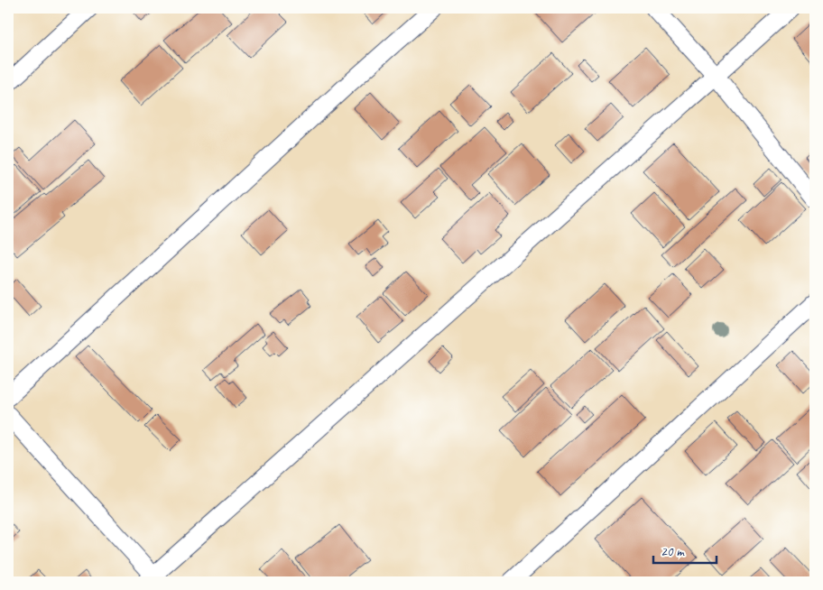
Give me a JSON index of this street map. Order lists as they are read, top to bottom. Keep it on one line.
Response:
{"scale_bar":"20 m"}
